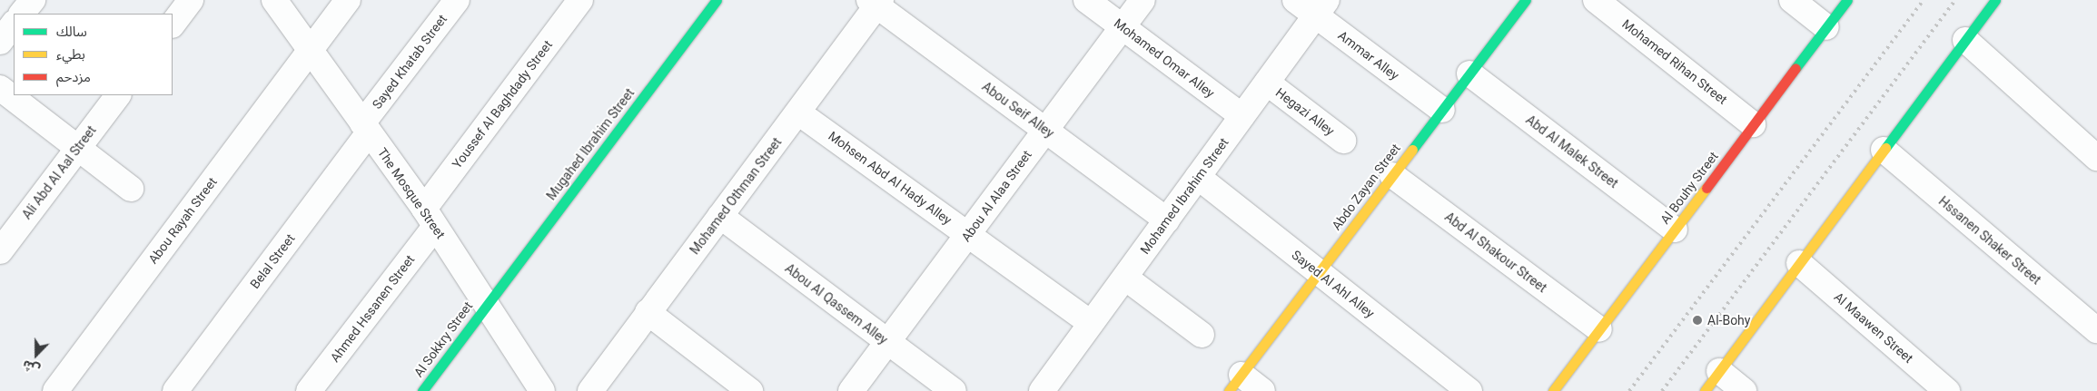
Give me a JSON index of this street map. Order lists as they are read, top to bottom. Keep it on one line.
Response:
{"streets":{"street":["Ammar Alley","Mohamed Omar Alley","Sayed Khatab Street","Mohamed Rihan Street","Youssef Al Baghdady Street","Abou Seif Alley","Hegazi Alley","Mugahed Ibrahim Street","Abd Al Malek Street","Ali Abd Al Aal Street","Mohsen Abd Al Hady Alley","Abdo Zayan Street","Al Bouhy Street","The Mosque Street","Mohamed Othman Street","Abou Al Alaa Street","Mohamed Ibrahim Street","Abou Rayah Street","Hssanen Shaker Street","Abd Al Shakour Street","Belal Street","Sayed Al Ahl Alley","Abou Al Qassem Alley","Ahmed Hssanen Street","Al Maawen Street","Al Sokkry Street"]},"crossings":[["Ammar Alley","Abdo Zayan Street"],["Ammar Alley","Mohamed Ibrahim Street"],["Mohamed Omar Alley","Abou Al Alaa Street"],["Mohamed Omar Alley","Mohamed Ibrahim Street"],["Sayed Khatab Street","The Mosque Street"],["Sayed Khatab Street","Belal Street"],["Mohamed Rihan Street","Al Bouhy Street"],["Youssef Al Baghdady Street","The Mosque Street"],["Youssef Al Baghdady Street","Ahmed Hssanen Street"],["Abou Seif Alley","Mohamed Othman Street"],["Abou Seif Alley","Abou Al Alaa Street"],["Abou Seif Alley","Mohamed Ibrahim Street"],["Hegazi Alley","Mohamed Ibrahim Street"],["Mugahed Ibrahim Street","The Mosque Street"],["Mugahed Ibrahim Street","Al Sokkry Street"],["Abd Al Malek Street","Abdo Zayan Street"],["Abd Al Malek Street","Al Bouhy Street"],["Mohsen Abd Al Hady Alley","Mohamed Othman Street"],["Mohsen Abd Al Hady Alley","Abou Al Alaa Street"],["Mohsen Abd Al Hady Alley","Mohamed Ibrahim Street"],["Abdo Zayan Street","Abd Al Shakour Street"],["Abdo Zayan Street","Sayed Al Ahl Alley"],["Al Bouhy Street","Abd Al Shakour Street"],["The Mosque Street","Abou Rayah Street"],["The Mosque Street","Belal Street"],["The Mosque Street","Ahmed Hssanen Street"],["The Mosque Street","Al Sokkry Street"],["Mohamed Othman Street","Abou Al Qassem Alley"],["Abou Al Alaa Street","Abou Al Qassem Alley"],["Mohamed Ibrahim Street","Sayed Al Ahl Alley"]],"places":["Al-Bohy"],"legend":["سالك","بطيء","مزدحم"],"north":"bottom"}
